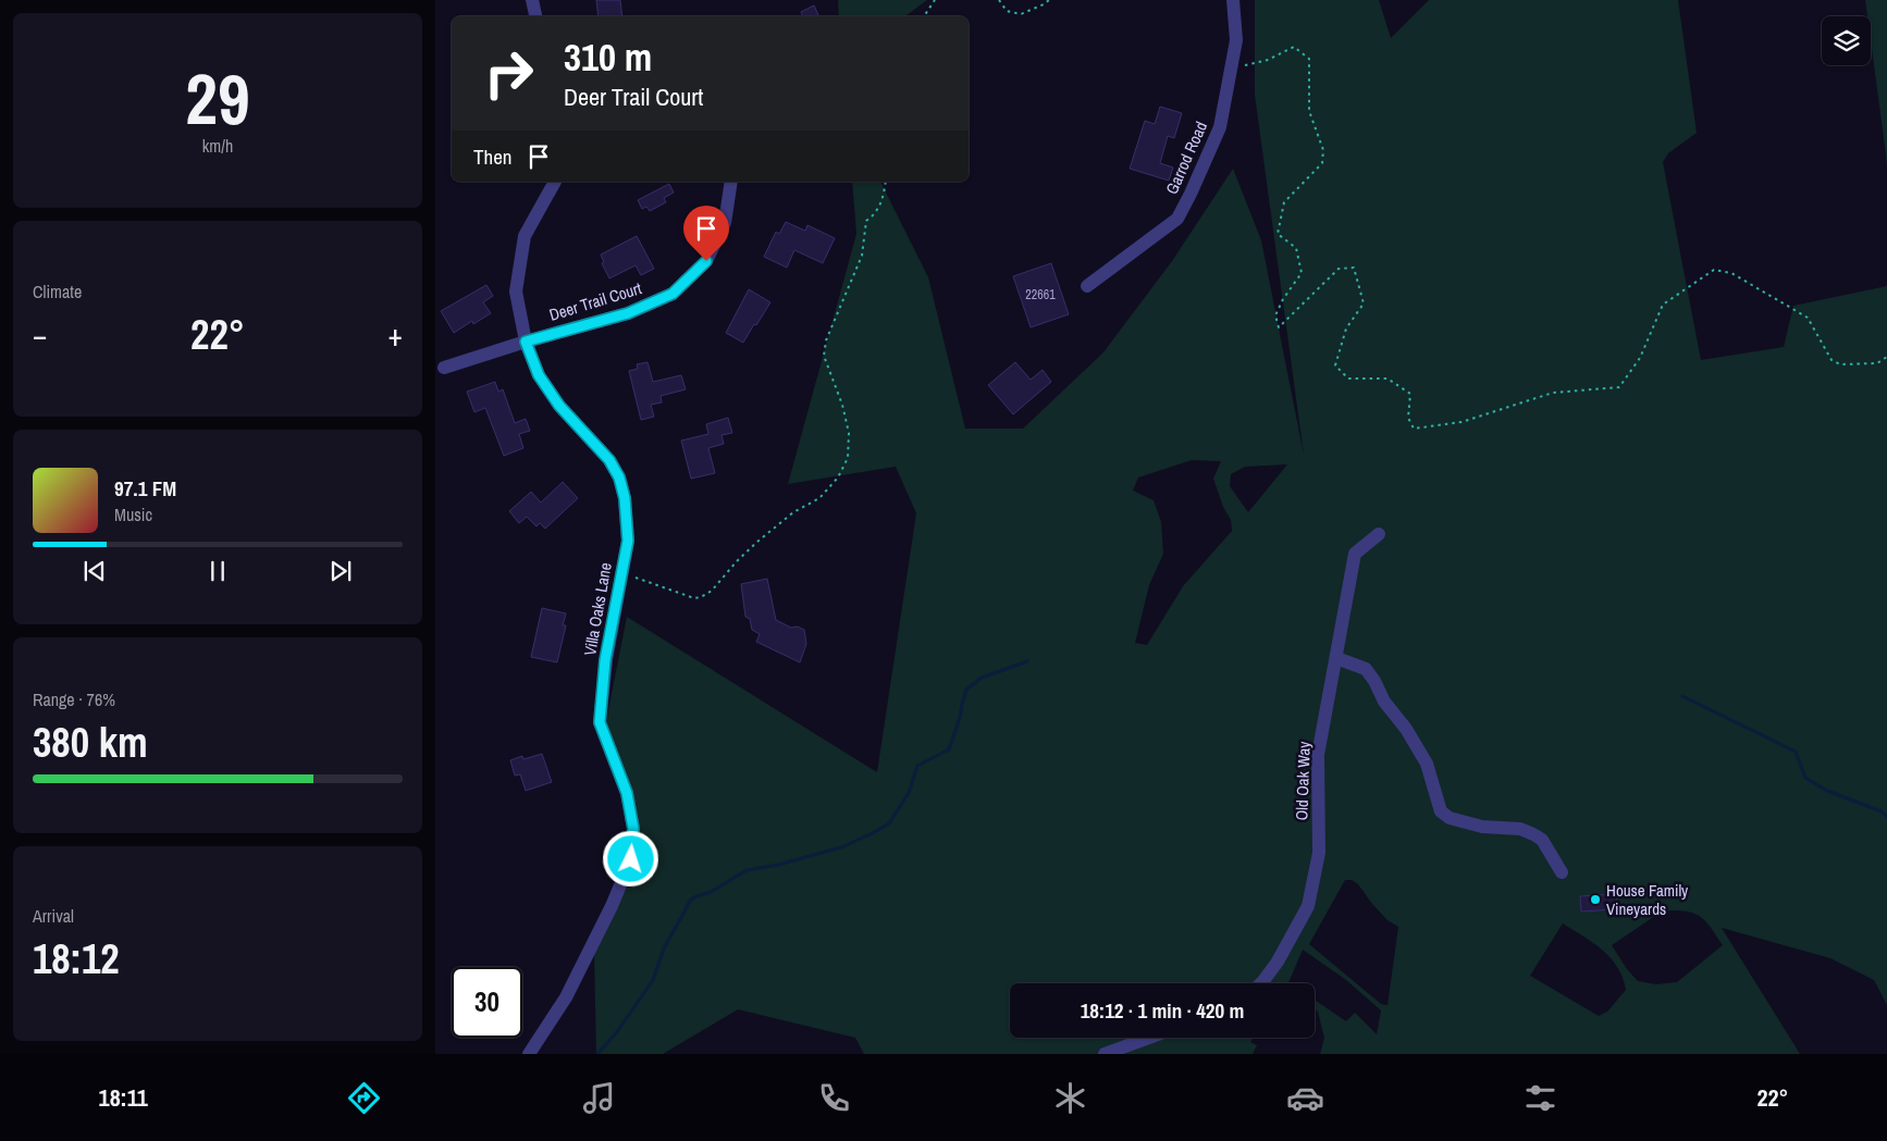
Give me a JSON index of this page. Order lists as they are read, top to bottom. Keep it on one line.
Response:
{"streets":{"street":["Garrod Road","Deer Trail Court","Villa Oaks Lane","Old Oak Way"]},"crossings":[["Deer Trail Court","Villa Oaks Lane"]],"places":["House Family Vineyards"],"house_numbers":["22661"],"page":{"tile":[["29","km/h"],"Climate",["Range · 76%","380 km"],["Arrival","18:12"]],"turn":["310 m","Deer Trail Court"],"then":"Then","heat":["−","22°","+"],"song":["97.1 FM","Music"],"limit":"30","trip":"18:12 · 1 min · 420 m","tabs":["18:11","22°"]}}
